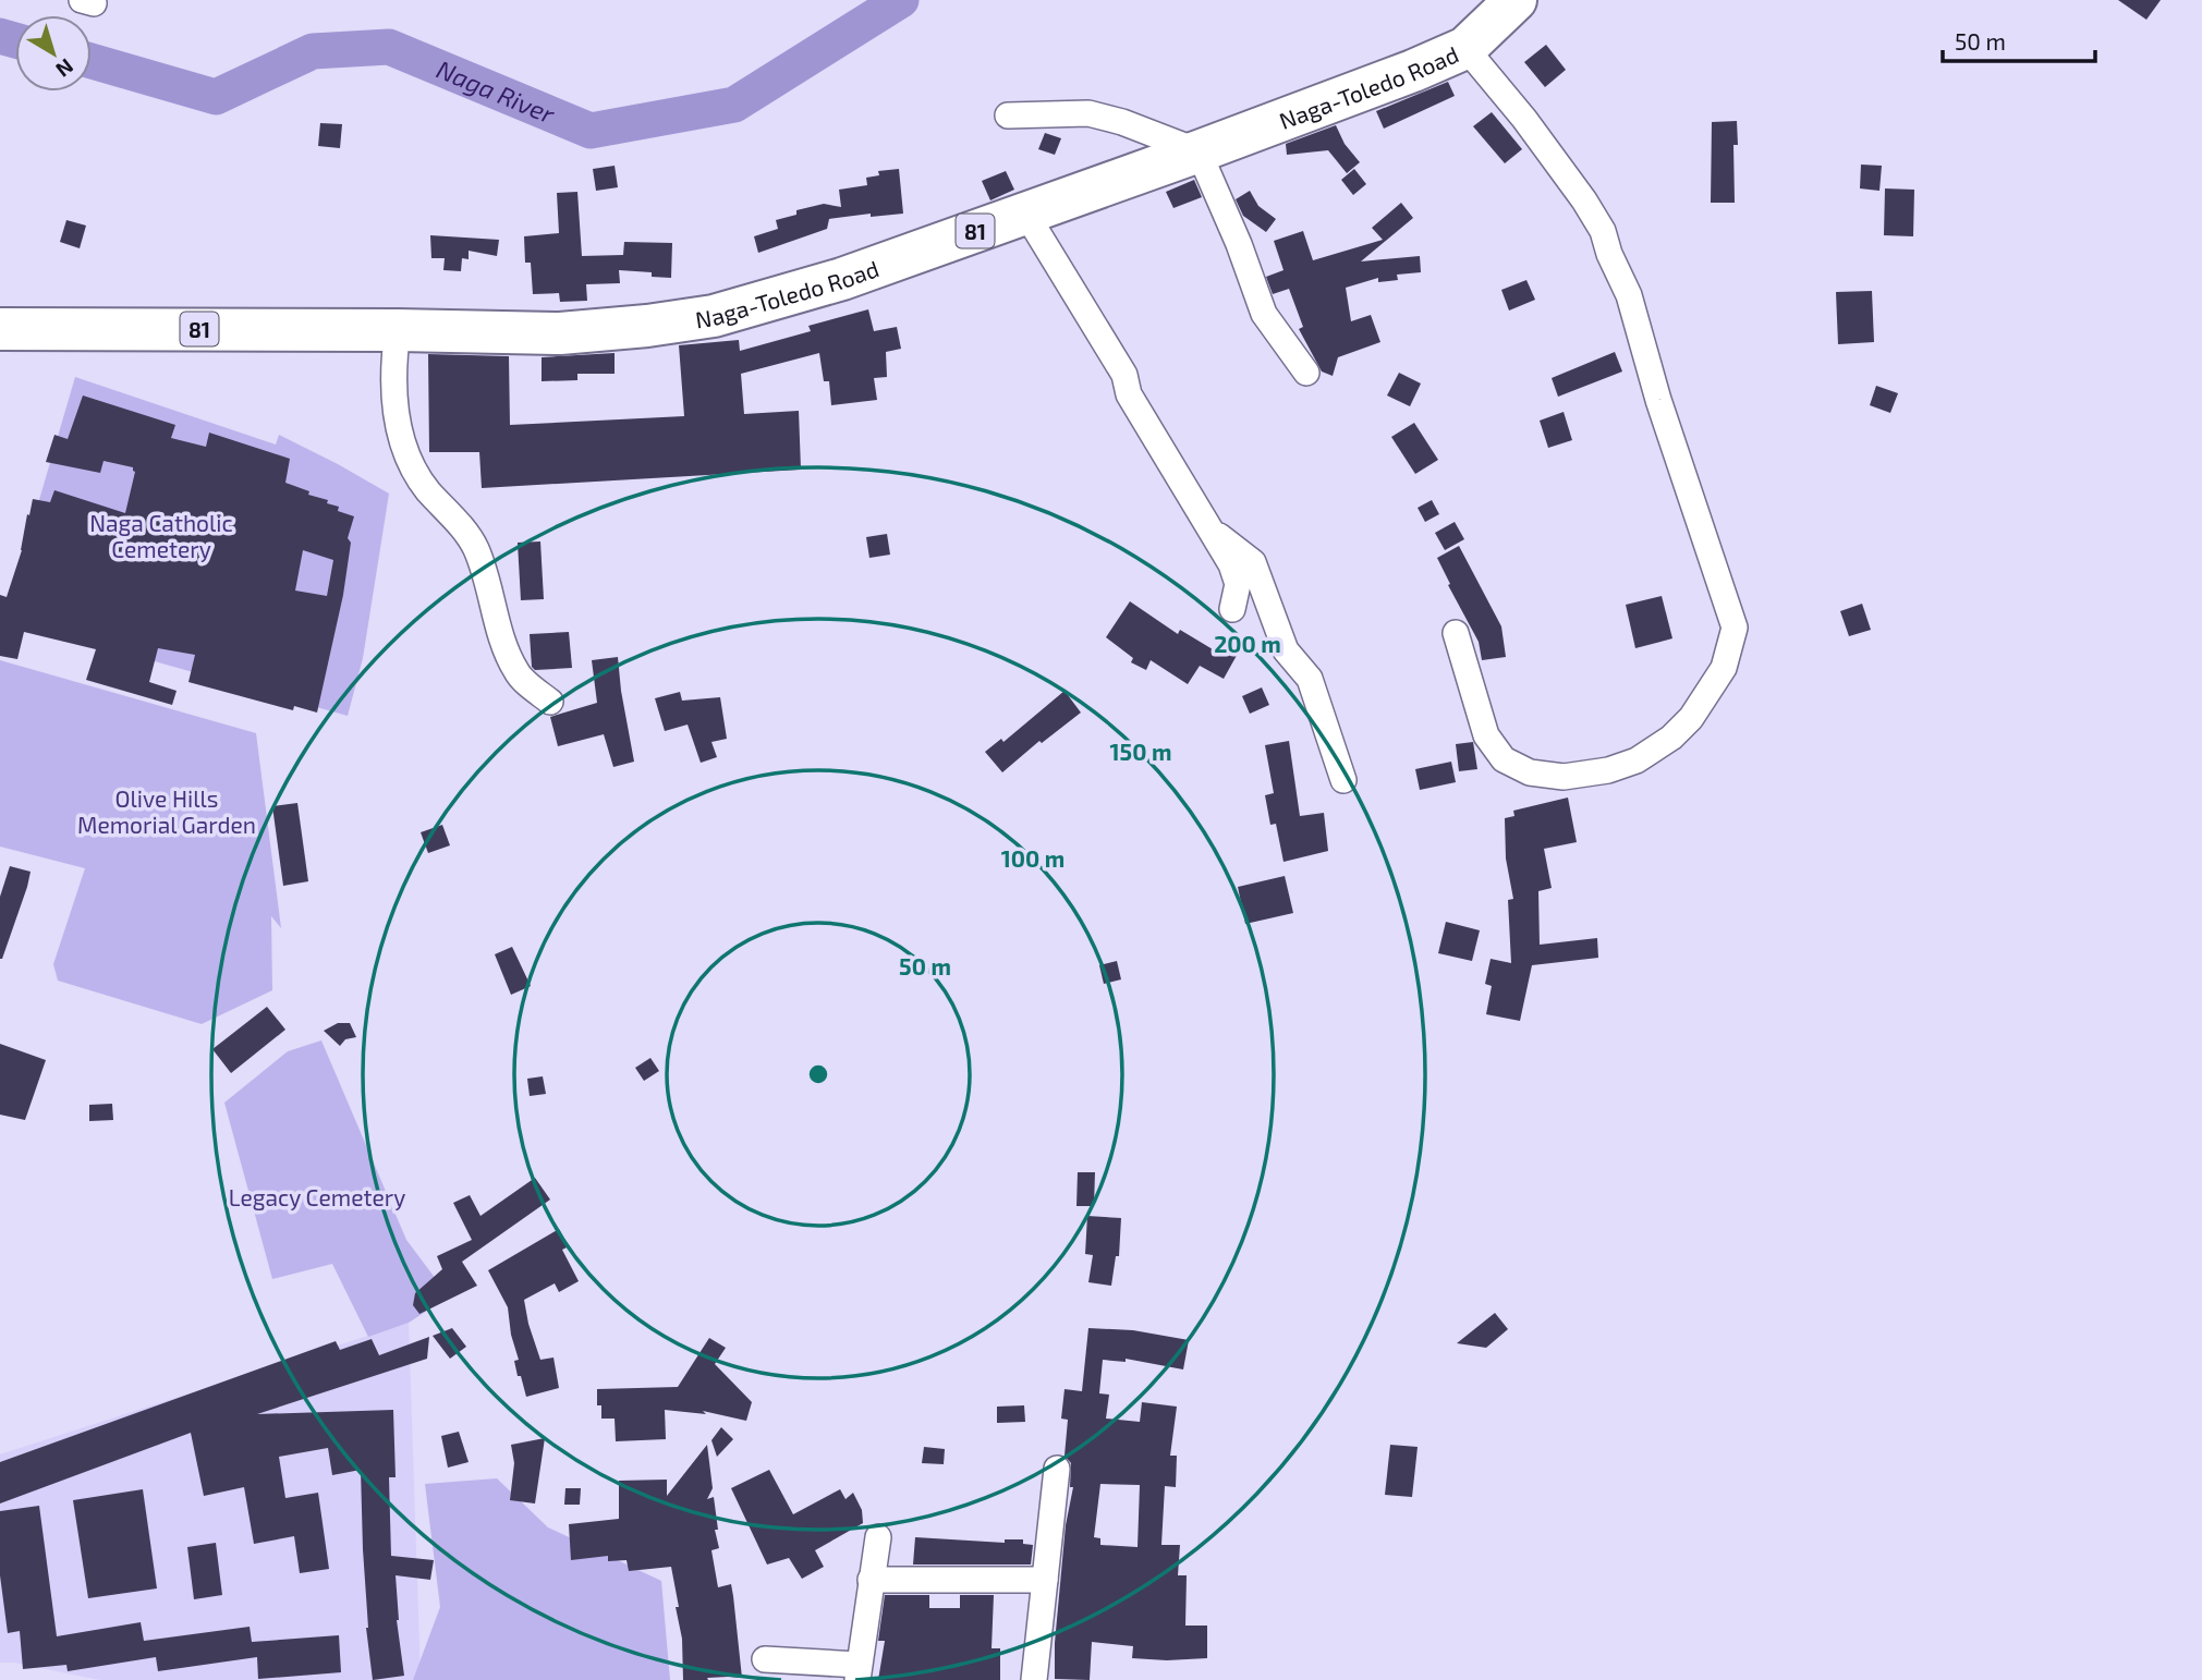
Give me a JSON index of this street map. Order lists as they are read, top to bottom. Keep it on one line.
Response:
{"streets":{"highway":["Naga-Toledo Road","81"]},"water":["Naga River"],"parks":["Naga Catholic Cemetery","Olive Hills Memorial Garden","Legacy Cemetery"],"scale_bar":"50 m","north":"bottom right","rings":["200 m","150 m","100 m","50 m"]}
